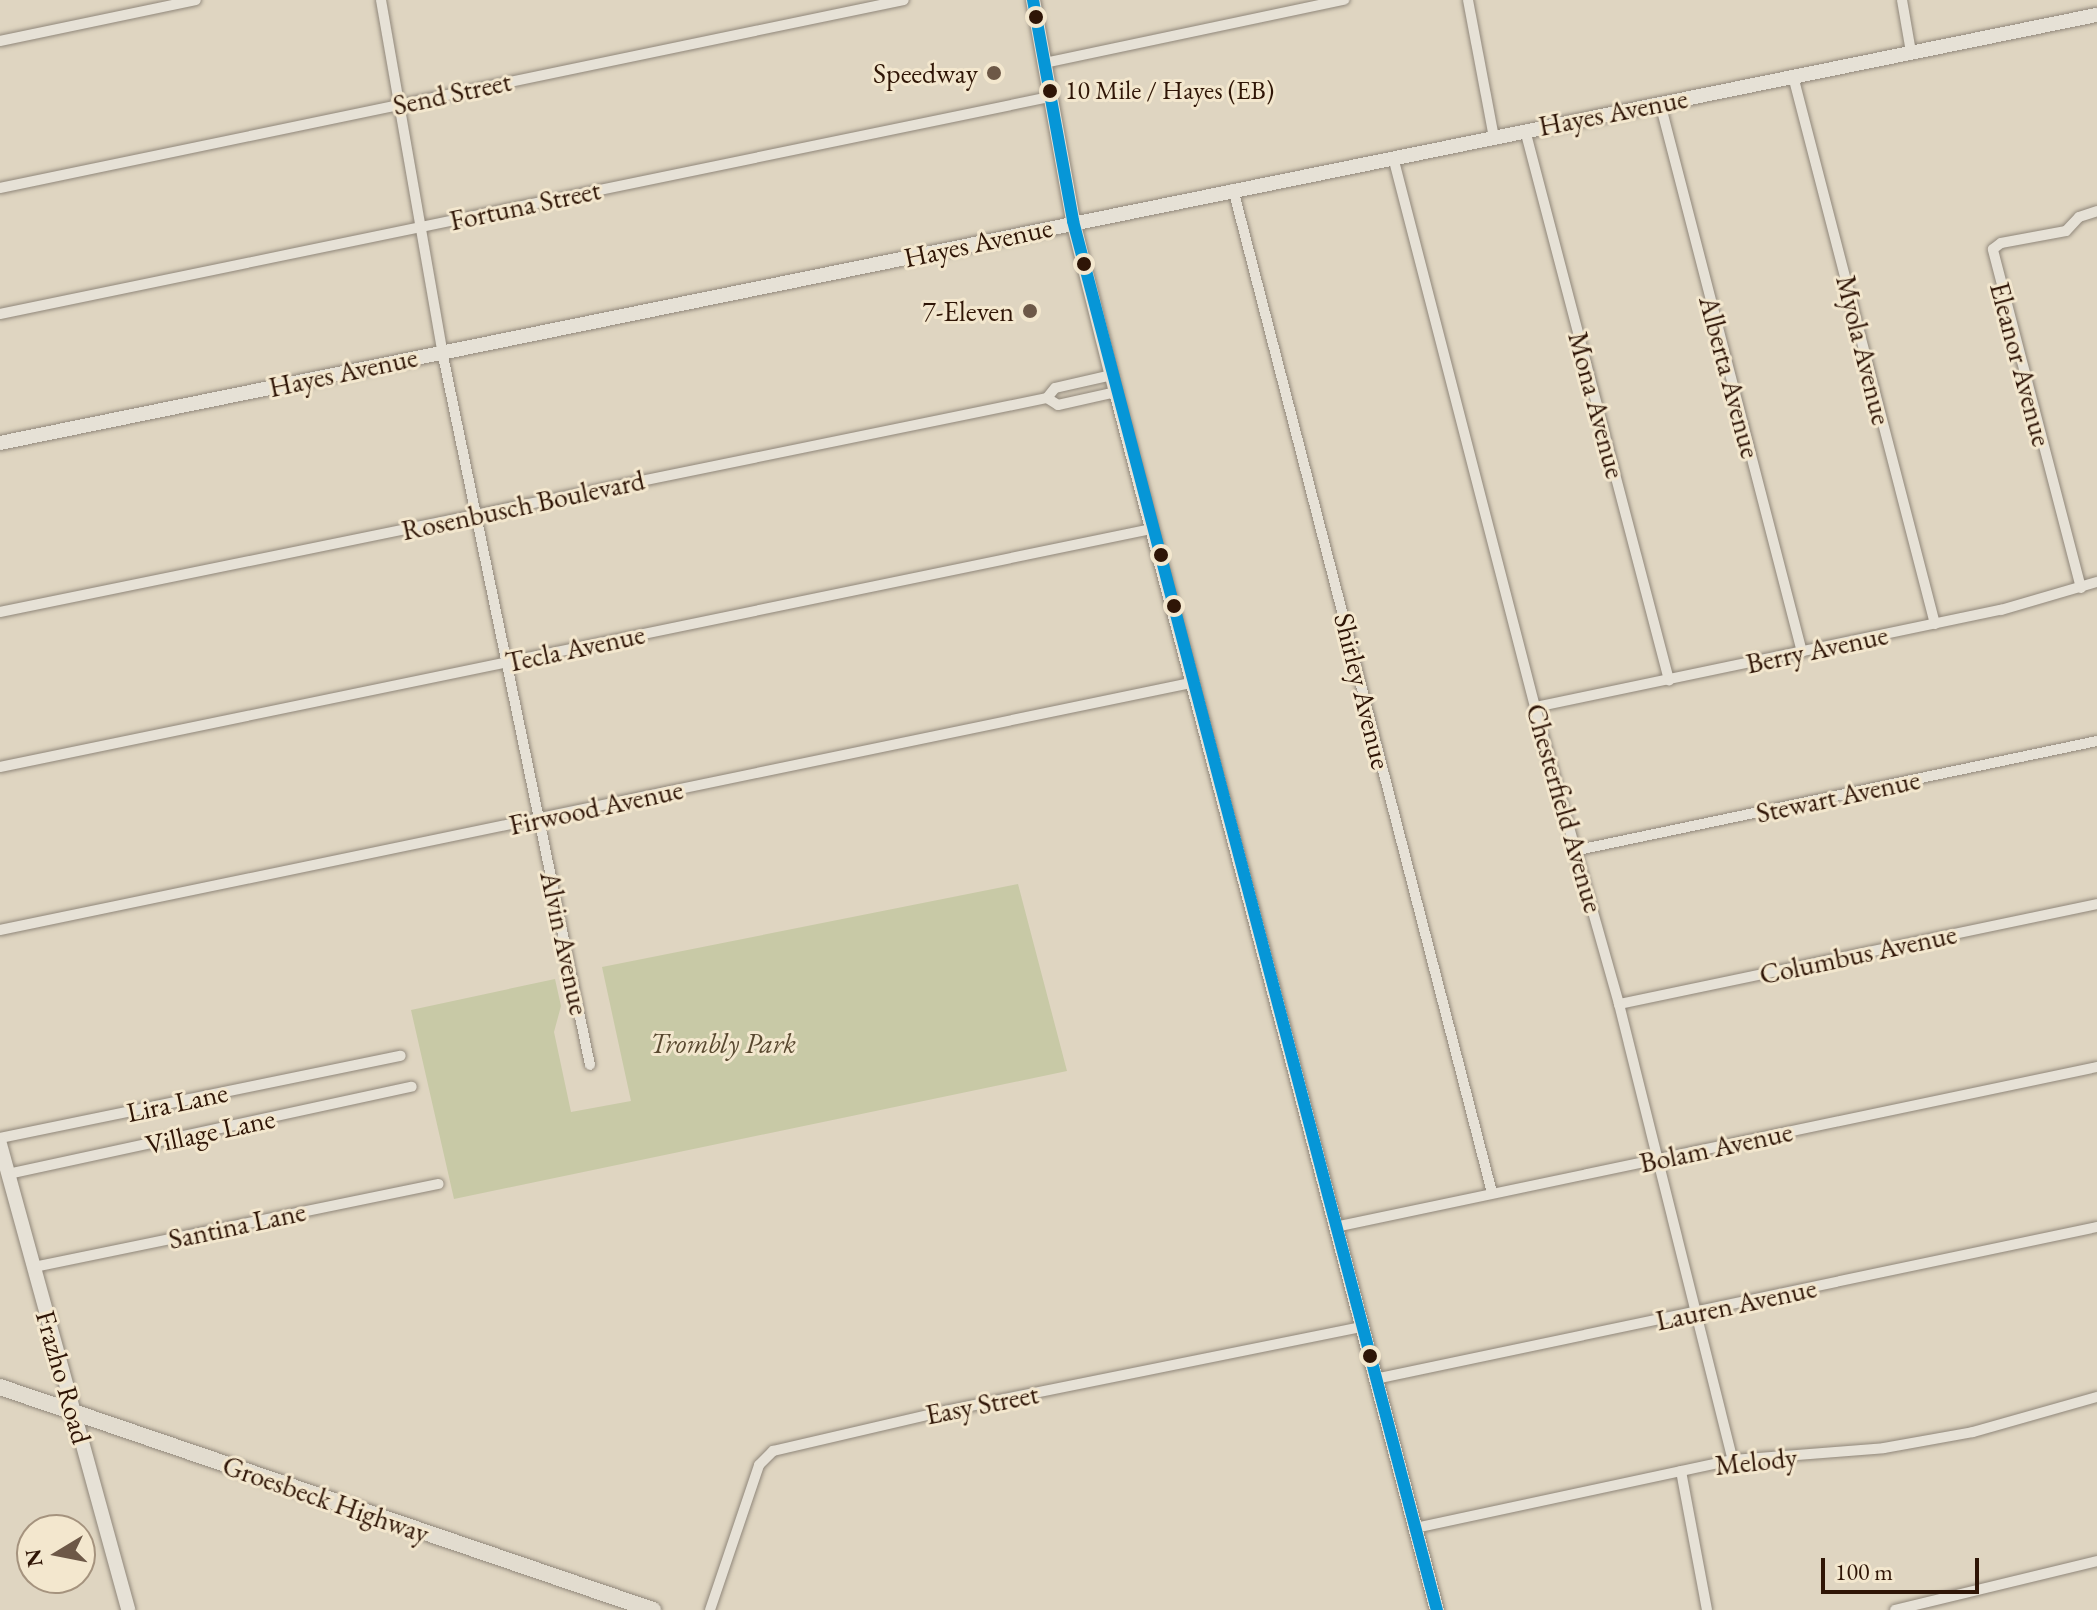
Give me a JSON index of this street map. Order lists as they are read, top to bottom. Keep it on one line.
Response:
{"streets":{"main road":["Groesbeck Highway"],"street":["Send Street","Hayes Avenue","Fortuna Street","Myola Avenue","Eleanor Avenue","Alberta Avenue","Mona Avenue","Rosenbusch Boulevard","Tecla Avenue","Berry Avenue","Shirley Avenue","Stewart Avenue","Firwood Avenue","Chesterfield Avenue","Alvin Avenue","Columbus Avenue","Lira Lane","Village Lane","Bolam Avenue","Santina Lane","Lauren Avenue","Frazho Road","Easy Street","Melody"]},"crossings":[["Send Street","Alvin Avenue"],["Hayes Avenue","Myola Avenue"],["Hayes Avenue","Alberta Avenue"],["Hayes Avenue","Mona Avenue"],["Hayes Avenue","Shirley Avenue"],["Hayes Avenue","Chesterfield Avenue"],["Hayes Avenue","Alvin Avenue"],["Fortuna Street","Alvin Avenue"],["Myola Avenue","Berry Avenue"],["Eleanor Avenue","Berry Avenue"],["Alberta Avenue","Berry Avenue"],["Mona Avenue","Berry Avenue"],["Rosenbusch Boulevard","Alvin Avenue"],["Tecla Avenue","Alvin Avenue"],["Berry Avenue","Chesterfield Avenue"],["Shirley Avenue","Bolam Avenue"],["Stewart Avenue","Chesterfield Avenue"],["Firwood Avenue","Alvin Avenue"],["Chesterfield Avenue","Columbus Avenue"],["Chesterfield Avenue","Bolam Avenue"],["Chesterfield Avenue","Lauren Avenue"],["Chesterfield Avenue","Melody"],["Lira Lane","Frazho Road"],["Village Lane","Frazho Road"],["Santina Lane","Frazho Road"],["Frazho Road","Groesbeck Highway"]],"parks":["Trombly Park"],"places":["Speedway","10 Mile / Hayes (EB)","7-Eleven"],"scale_bar":"100 m","north":"left"}
